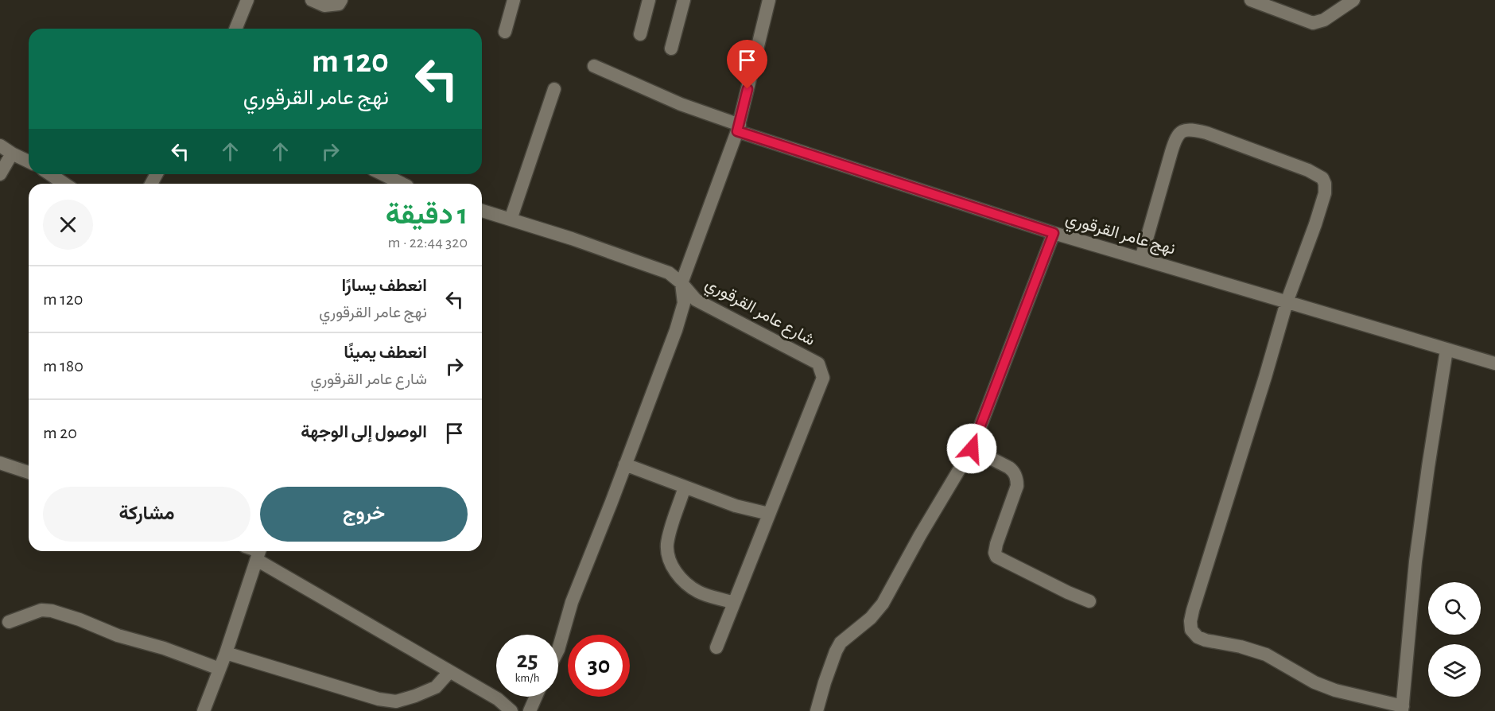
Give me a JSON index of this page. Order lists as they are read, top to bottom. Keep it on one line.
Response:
{"streets":{"street":["نهج عامر القرقوري","شارع عامر القرقوري"]},"crossings":[["نهج عامر القرقوري","شارع عامر القرقوري"]],"page":{"turn":["120 m","نهج عامر القرقوري"],"heading":["1 دقيقة","320 m · 22:44"],"list":[{"name":"انعطف يسارًا","note":"نهج عامر القرقوري","value":"120 m"},{"name":"انعطف يمينًا","note":"شارع عامر القرقوري","value":"180 m"},{"name":"الوصول إلى الوجهة","value":"20 m"}],"buttons":["خروج","مشاركة"],"speed":"25 km/h","limit":"30"}}
